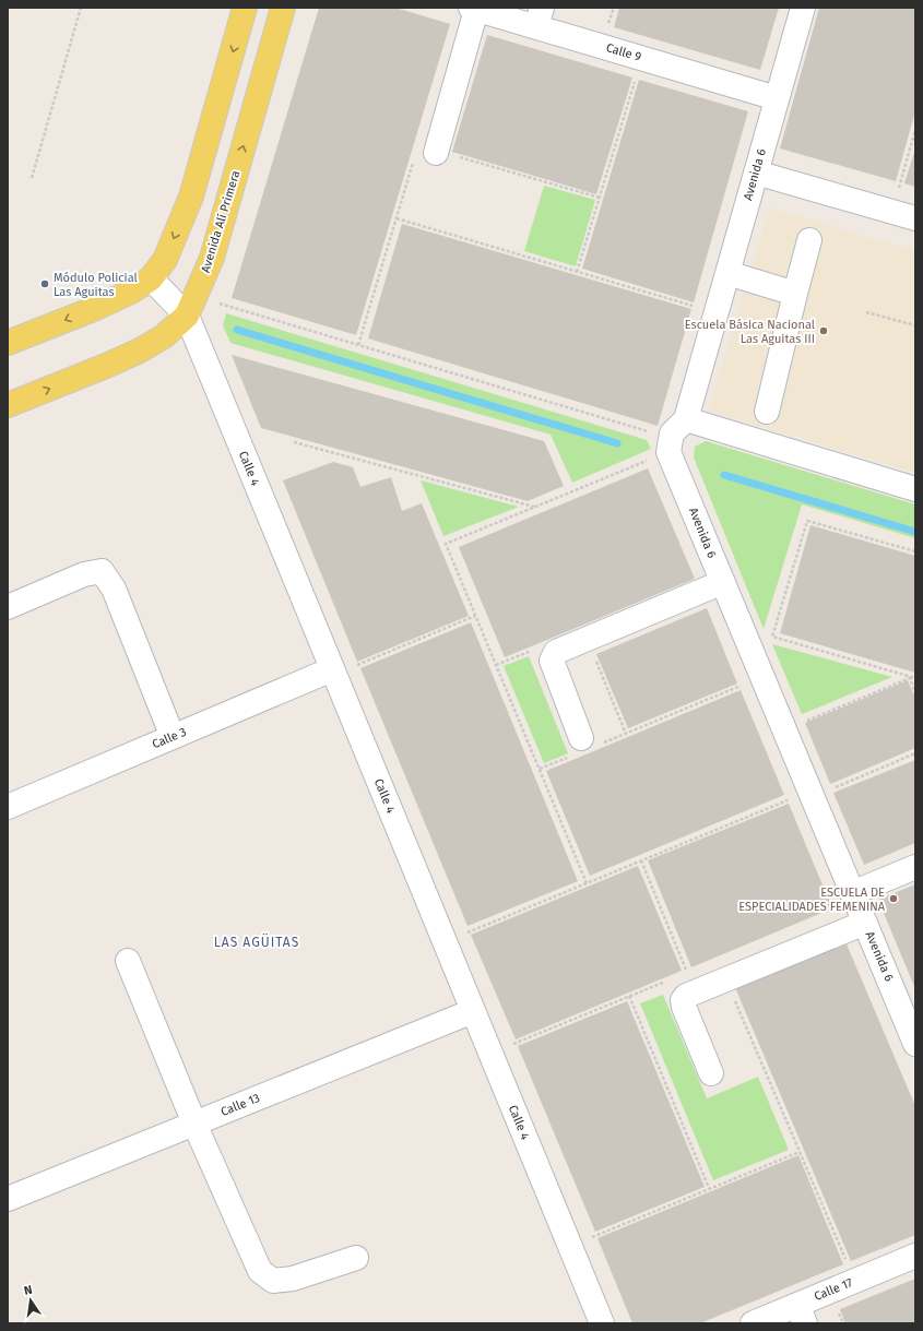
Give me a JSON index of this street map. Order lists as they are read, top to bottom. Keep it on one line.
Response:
{"streets":{"main road":["Avenida Alí Primera"],"street":["Calle 9","Avenida 6","Calle 4","Calle 3","Calle 13","Calle 17"]},"crossings":[["Calle 9","Avenida 6"],["Avenida Alí Primera","Calle 4"],["Calle 4","Calle 3"],["Calle 4","Calle 13"]],"districts":["LAS AGÜITAS"],"places":["Módulo Policial Las Aguitas","Escuela Básica Nacional Las Aguitas III","ESCUELA DE ESPECIALIDADES FEMENINA"],"north":"top"}
